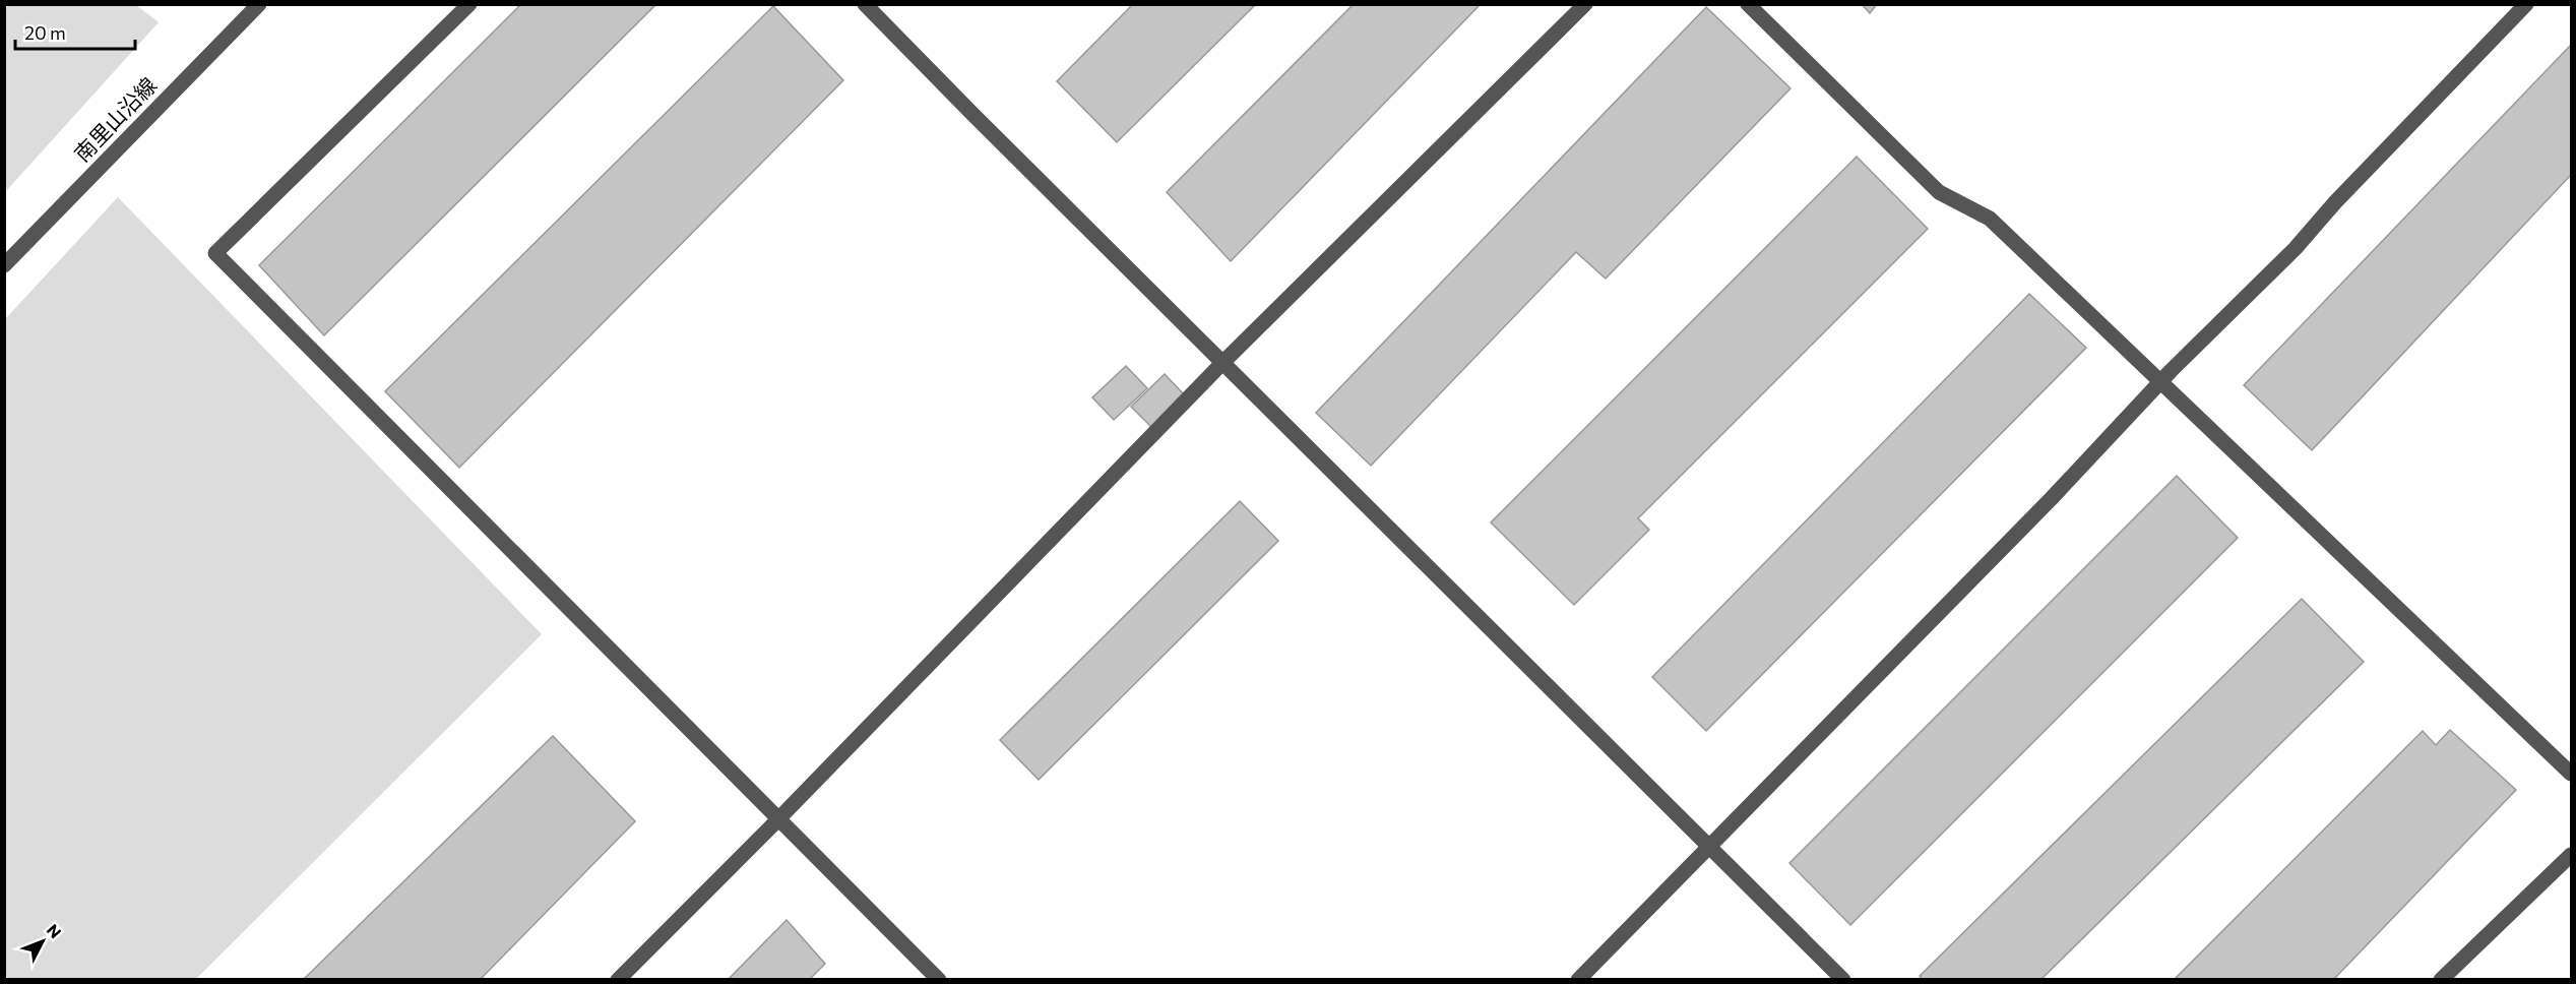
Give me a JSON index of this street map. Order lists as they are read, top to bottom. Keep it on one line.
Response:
{"streets":{"street":["南里山沿線"]},"scale_bar":"20 m","north":"top right"}
